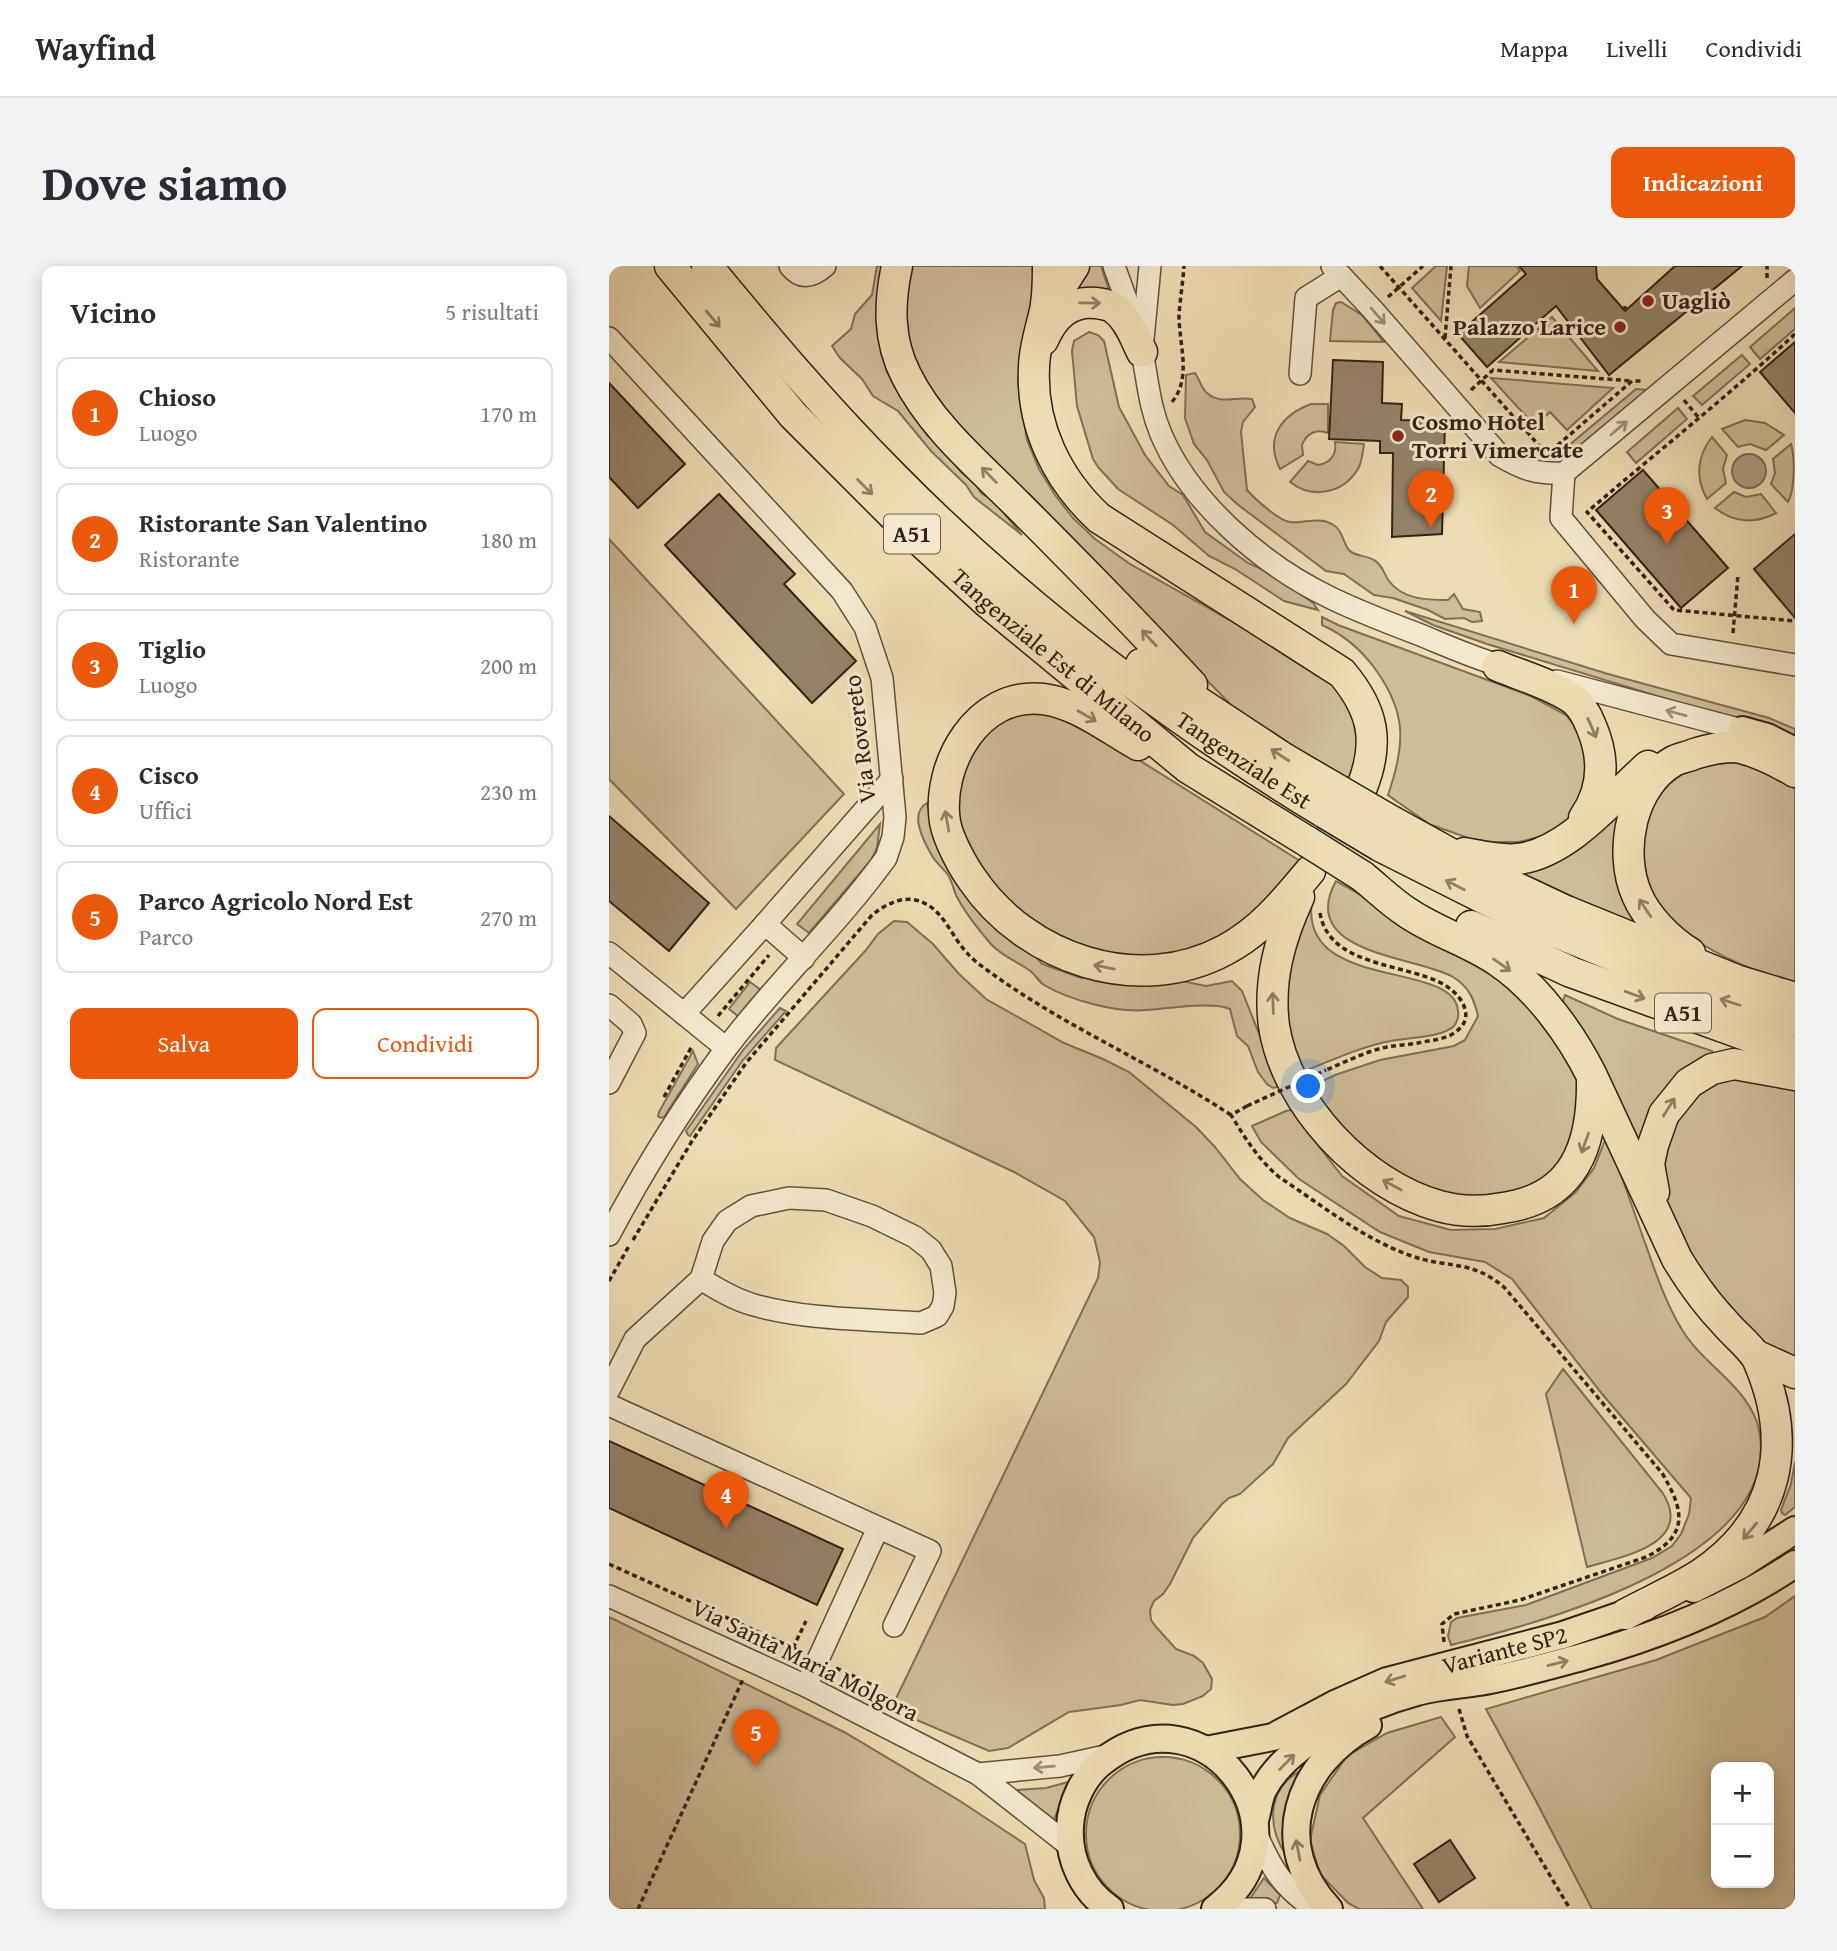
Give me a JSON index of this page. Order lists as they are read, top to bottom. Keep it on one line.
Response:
{"streets":{"highway":["A51","Tangenziale Est di Milano","Tangenziale Est"],"main road":["Variante SP2"],"street":["Via Rovereto","Via Santa Maria Molgora"]},"crossings":[["A51","Tangenziale Est di Milano"],["A51","Tangenziale Est"]],"places":["Uagliò","Palazzo Larice","Cosmo Hotel Torri Vimercate"],"page":{"header":"Wayfind","nav":["Mappa","Livelli","Condividi"],"title":"Dove siamo","buttons":["Indicazioni",["Salva","Condividi"]],"heading":["Vicino","5 risultati"],"list":[{"mark":"1","name":"Chioso","note":"Luogo","value":"170 m"},{"mark":"2","name":"Ristorante San Valentino","note":"Ristorante","value":"180 m"},{"mark":"3","name":"Tiglio","note":"Luogo","value":"200 m"},{"mark":"4","name":"Cisco","note":"Uffici","value":"230 m"},{"mark":"5","name":"Parco Agricolo Nord Est","note":"Parco","value":"270 m"}],"pins":["2","3","1","4","5"],"map_buttons":["+","−"]}}
